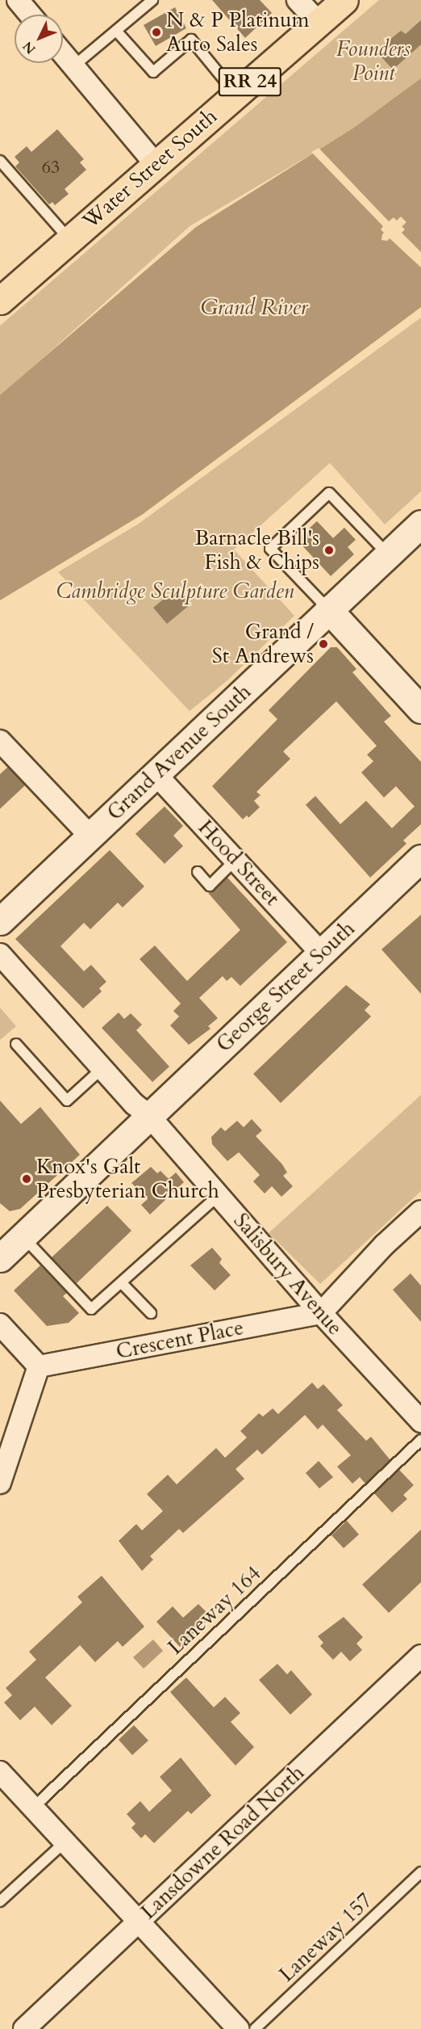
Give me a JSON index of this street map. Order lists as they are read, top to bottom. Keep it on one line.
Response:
{"streets":{"main road":["RR 24","Water Street South","Grand Avenue South","George Street South"],"street":["Hood Street","Salisbury Avenue","Crescent Place","Lansdowne Road North"],"lane":["Laneway 164","Laneway 157"]},"crossings":[["Grand Avenue South","Hood Street"],["Hood Street","George Street South"],["George Street South","Salisbury Avenue"],["Salisbury Avenue","Crescent Place"]],"water":["Grand River"],"parks":["Founders Point","Cambridge Sculpture Garden"],"places":["N & P Platinum Auto Sales","Barnacle Bill's Fish & Chips","Grand / St Andrews","Knox's Galt Presbyterian Church"],"house_numbers":["63"],"north":"bottom left"}
